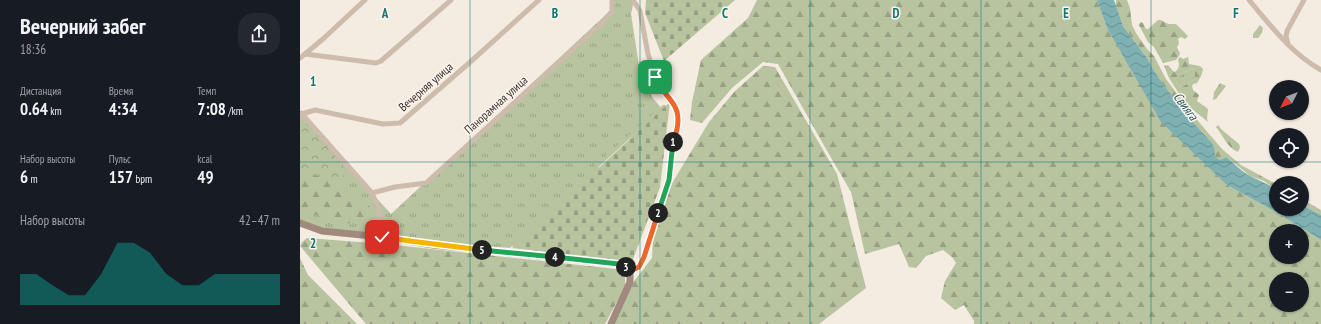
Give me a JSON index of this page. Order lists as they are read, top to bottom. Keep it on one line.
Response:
{"streets":{"street":["Вечерняя улица","Панорамная улица"]},"water":["Свияга"],"north":"bottom left","page":{"heading":["Вечерний забег","18:36"],"stats":[["Дистанция","0.64 km"],["Время","4:34"],["Темп","7:08 /km"],["Набор высоты","6 m"],["Пульс","157 bpm"],["kcal","49"]],"map_buttons":["+","−"],"pins":["1","2","5","4","3"],"chart":["Набор высоты","42–47 m"]},"grid":{"columns":["A","B","C","D","E","F"],"rows":["1","2"]}}
